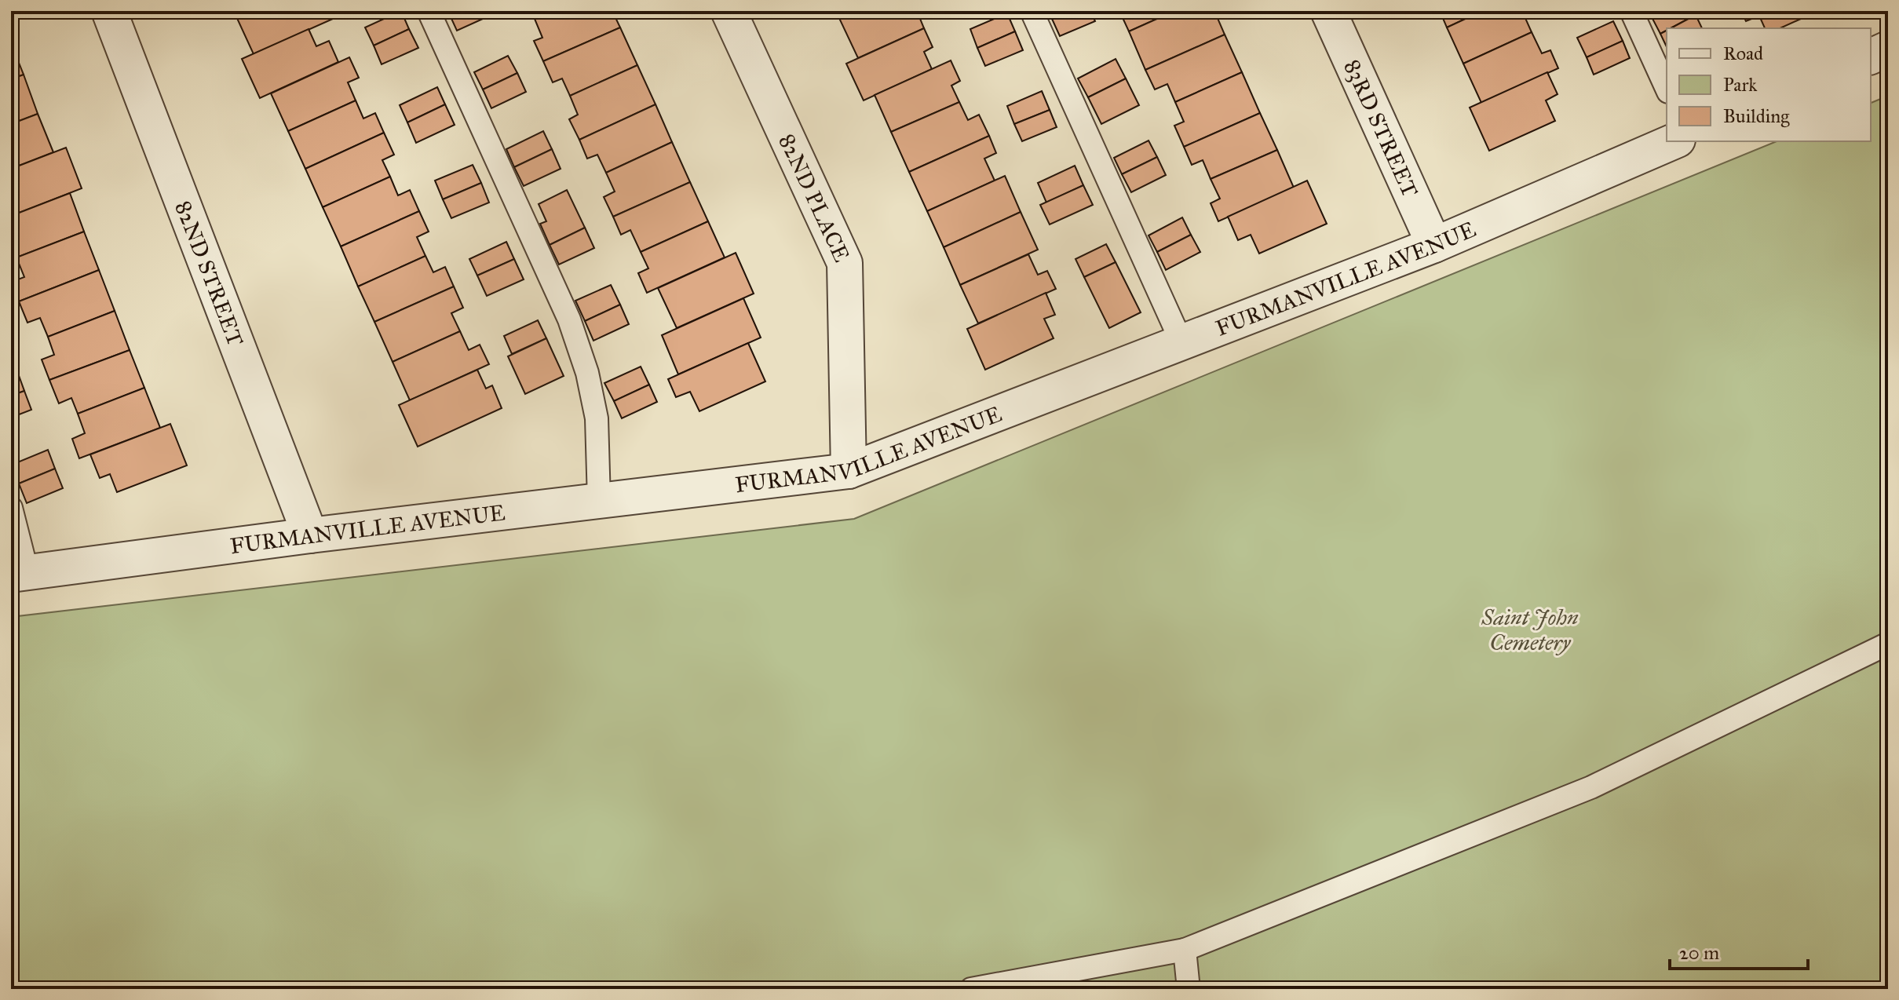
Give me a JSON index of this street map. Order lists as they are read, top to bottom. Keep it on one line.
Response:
{"streets":{"street":["83RD STREET","82ND PLACE","82ND STREET","FURMANVILLE AVENUE"]},"crossings":[["83RD STREET","FURMANVILLE AVENUE"],["82ND PLACE","FURMANVILLE AVENUE"],["82ND STREET","FURMANVILLE AVENUE"]],"parks":["Saint John Cemetery"],"legend":["Road","Park","Building"],"scale_bar":"20 m"}
